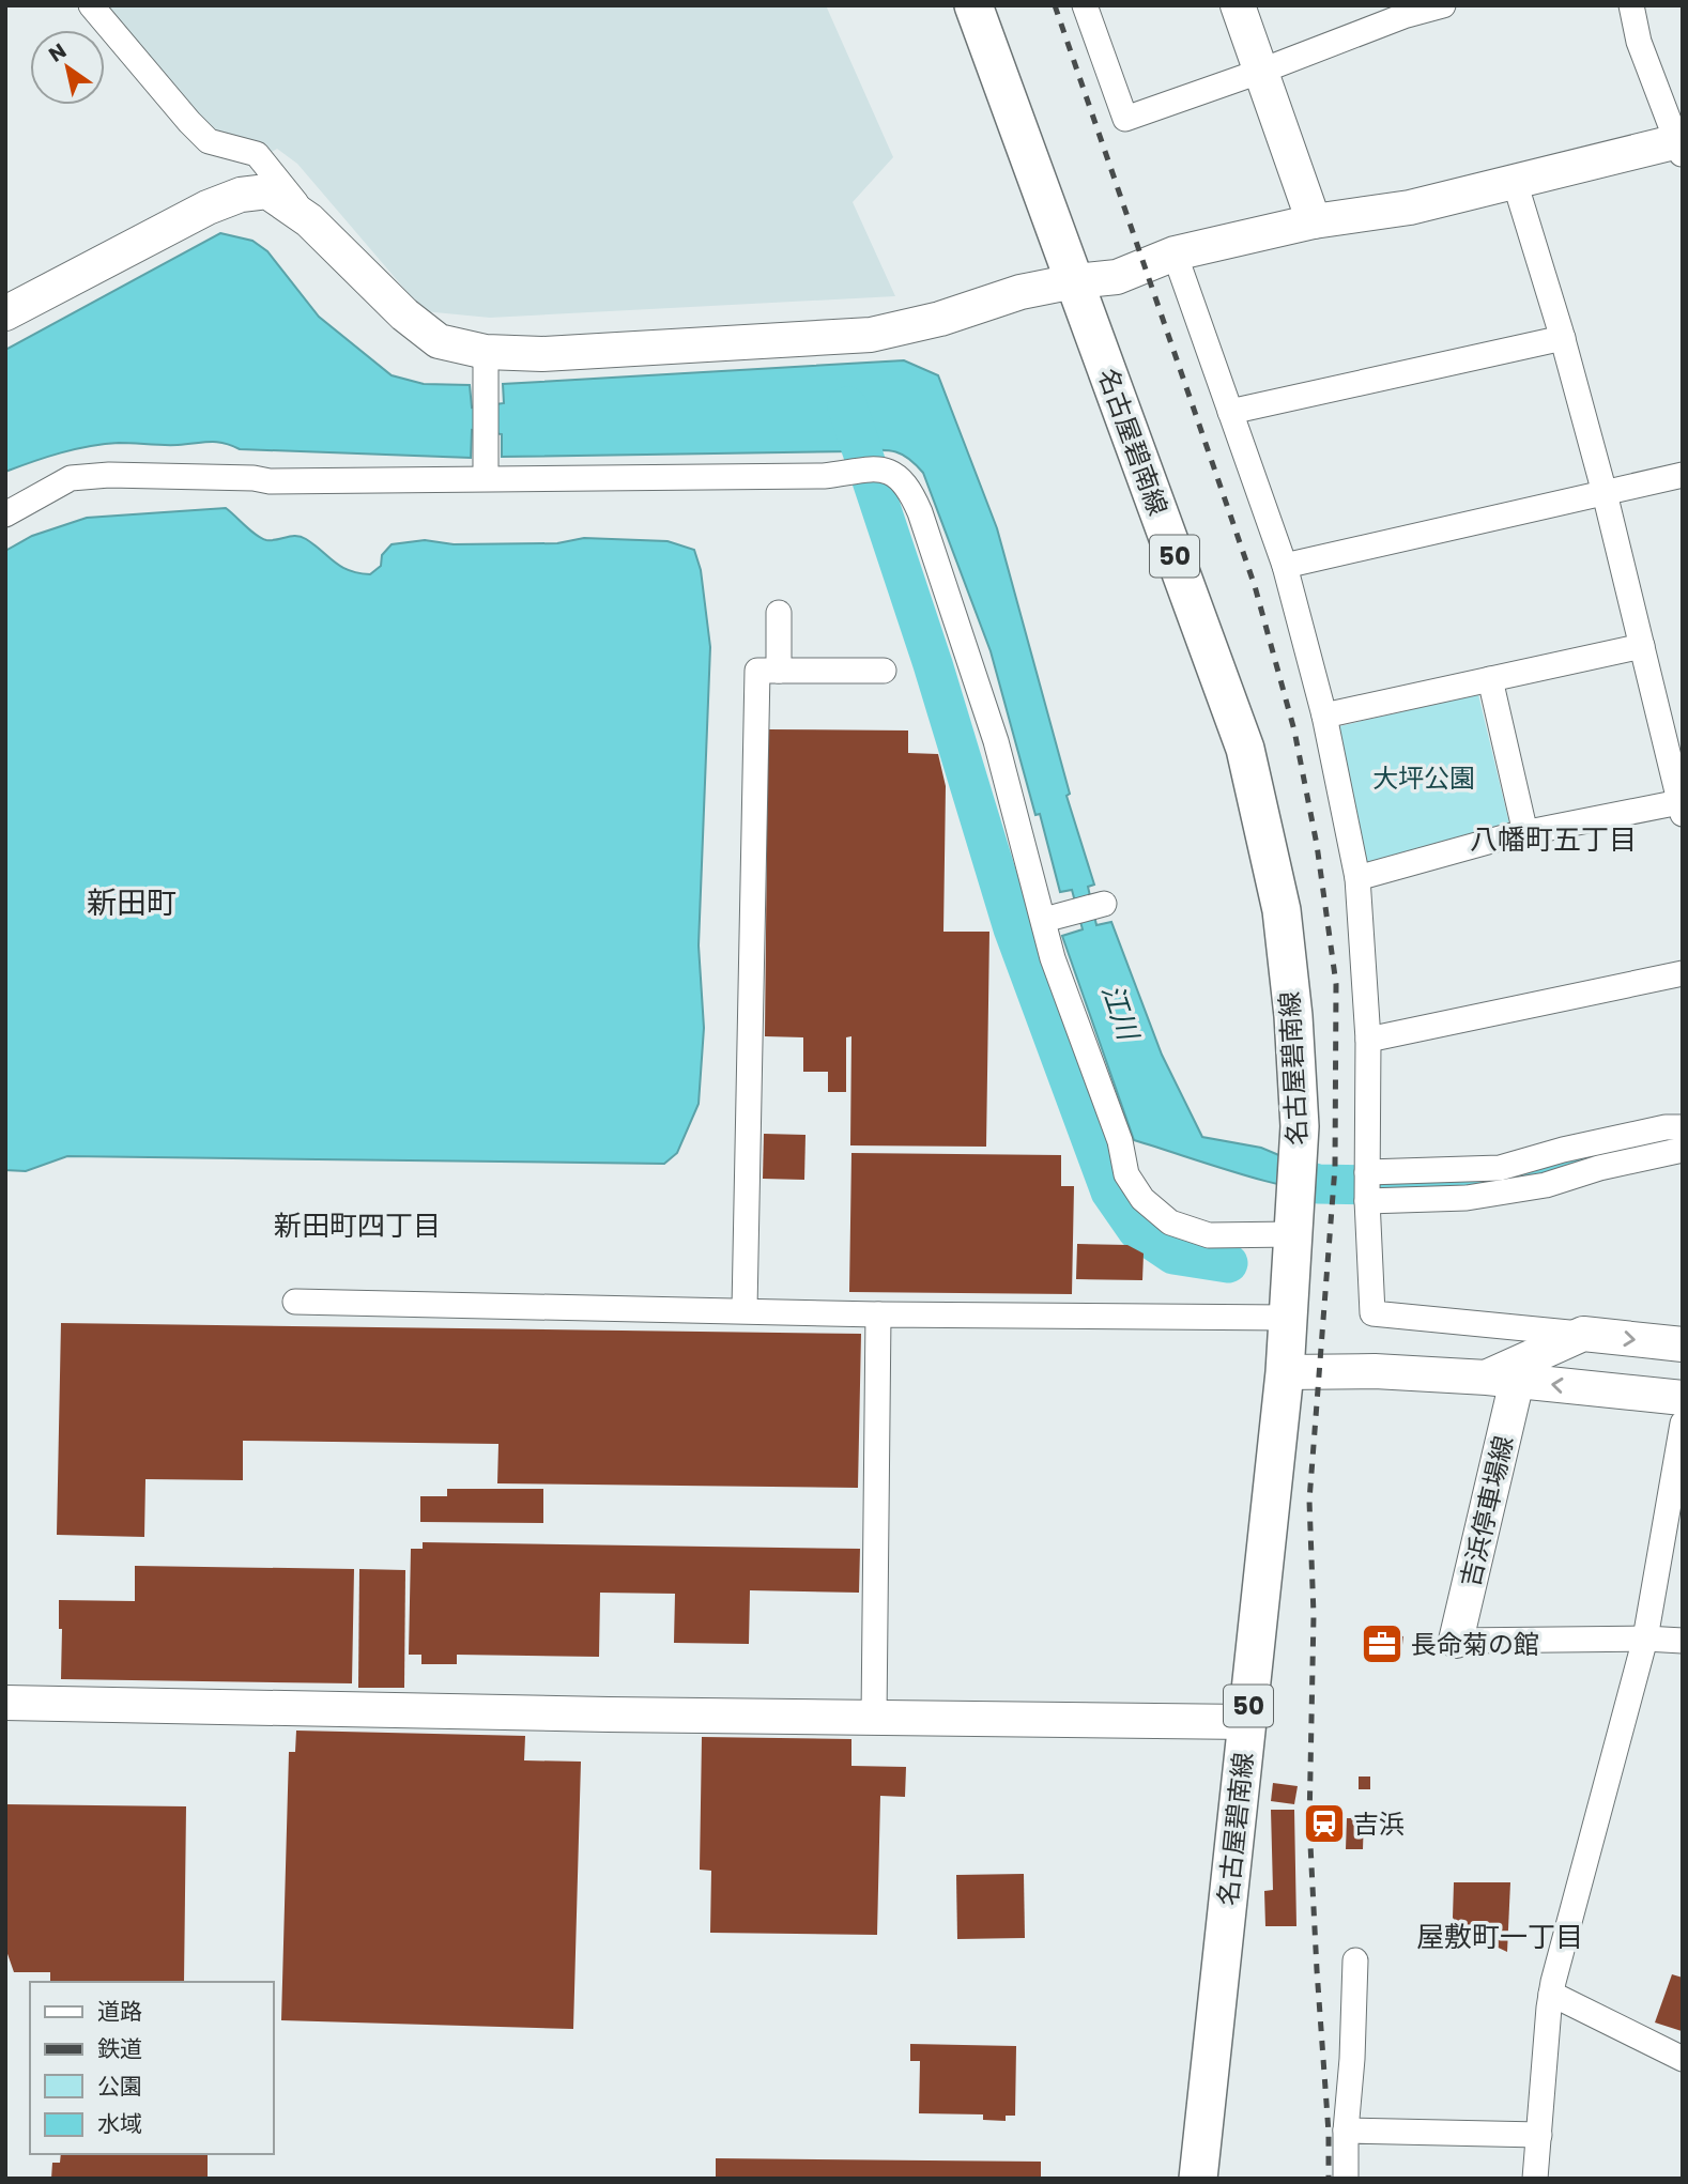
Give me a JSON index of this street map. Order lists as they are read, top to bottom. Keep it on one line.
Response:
{"streets":{"main road":["名古屋碧南線","50"],"street":["吉浜停車場線"]},"districts":["八幡町五丁目","新田町","新田町四丁目","屋敷町一丁目"],"water":["江川"],"parks":["大坪公園"],"places":{"office":["長命菊の館"],"station":["吉浜"]},"legend":["道路","鉄道","公園","水域"],"north":"top left"}
